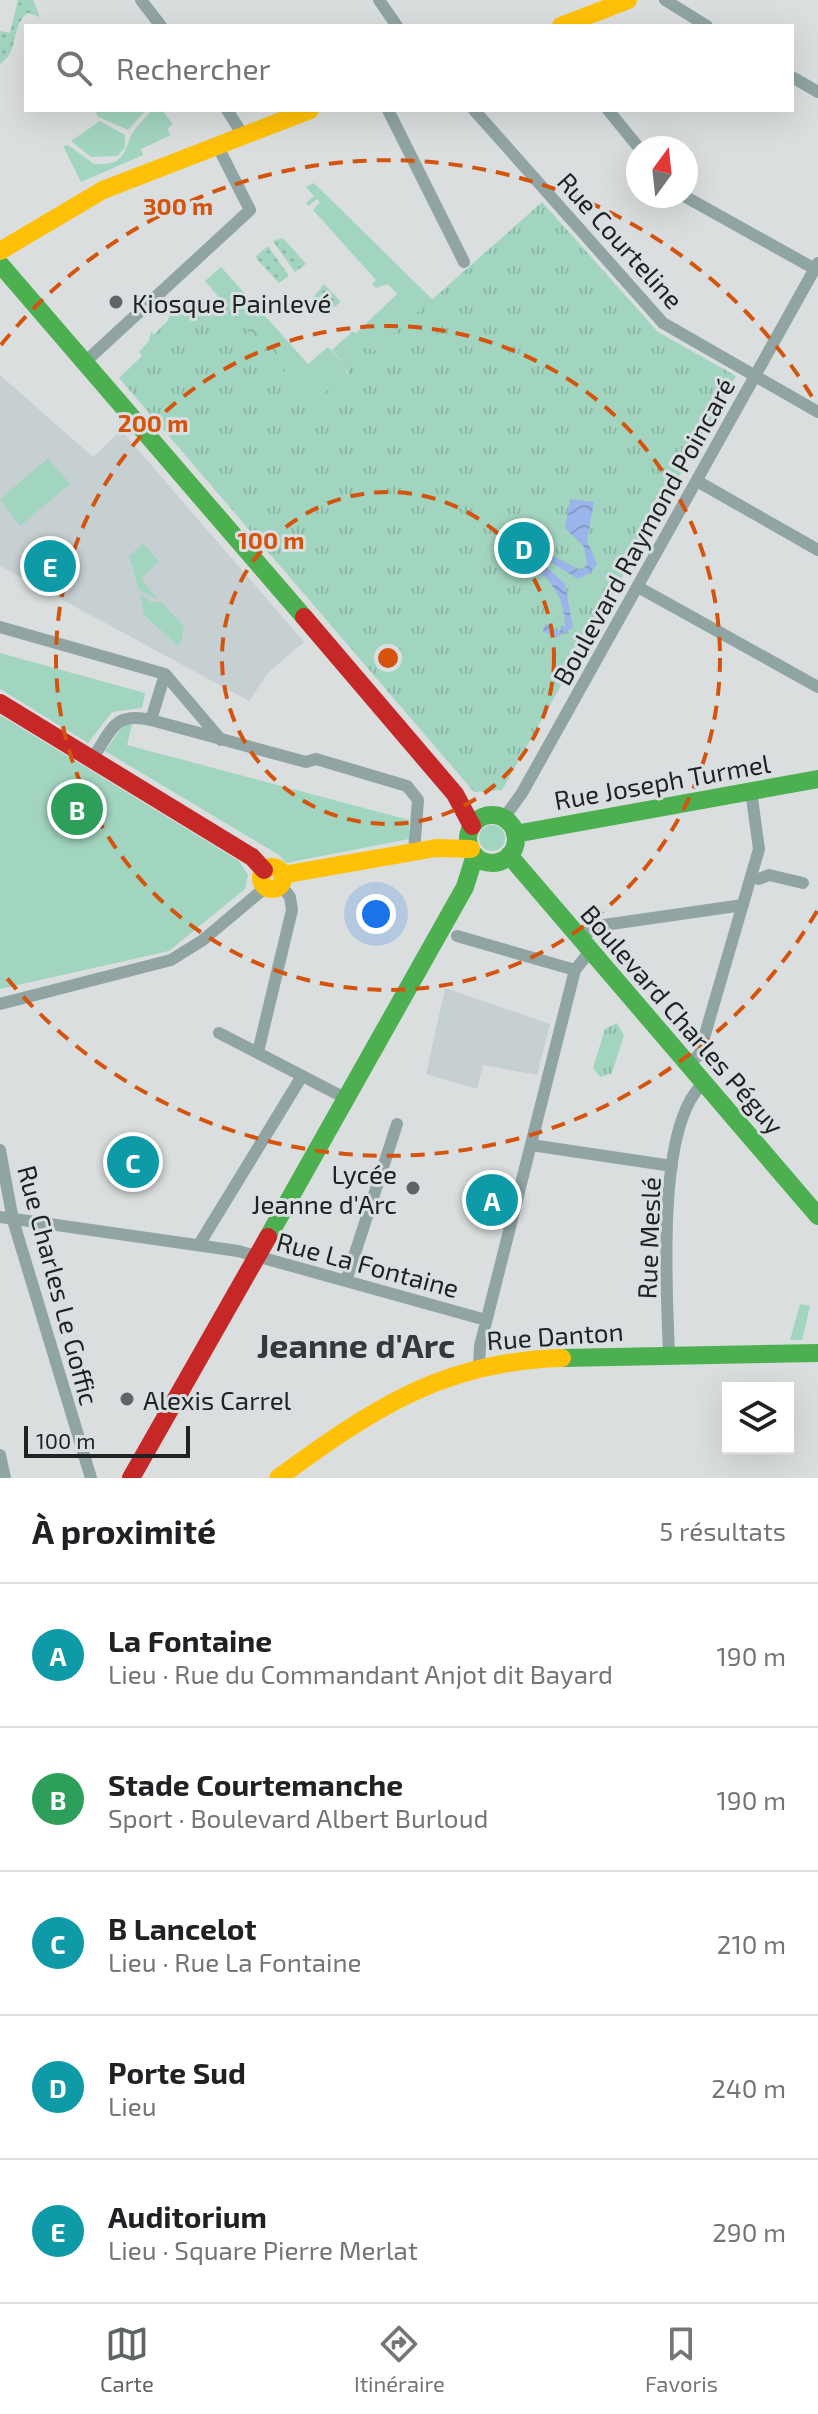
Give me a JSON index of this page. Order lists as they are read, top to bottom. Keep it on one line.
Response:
{"streets":{"street":["Rue Courteline","Boulevard Raymond Poincaré","Rue Joseph Turmel","Boulevard Charles Péguy","Rue Meslé","Rue La Fontaine","Rue Charles Le Goffic","Rue Danton"]},"crossings":[["Rue Courteline","Boulevard Raymond Poincaré"],["Boulevard Charles Péguy","Rue Meslé"],["Rue Meslé","Rue Danton"],["Rue La Fontaine","Rue Charles Le Goffic"]],"districts":["Jeanne d'Arc"],"places":["Kiosque Painlevé","Lycée Jeanne d'Arc","Alexis Carrel"],"scale_bar":"100 m","north":"top","page":{"search":"Rechercher","pins":["D","E","B","C","A"],"scale":"100 m","heading":["À proximité","5 résultats"],"list":[{"mark":"A","name":"La Fontaine","note":"Lieu · Rue du Commandant Anjot dit Bayard","value":"190 m"},{"mark":"B","name":"Stade Courtemanche","note":"Sport · Boulevard Albert Burloud","value":"190 m"},{"mark":"C","name":"B Lancelot","note":"Lieu · Rue La Fontaine","value":"210 m"},{"mark":"D","name":"Porte Sud","note":"Lieu","value":"240 m"},{"mark":"E","name":"Auditorium","note":"Lieu · Square Pierre Merlat","value":"290 m"}],"nav":["Carte","Itinéraire","Favoris"]},"rings":["300 m","200 m","100 m"]}
